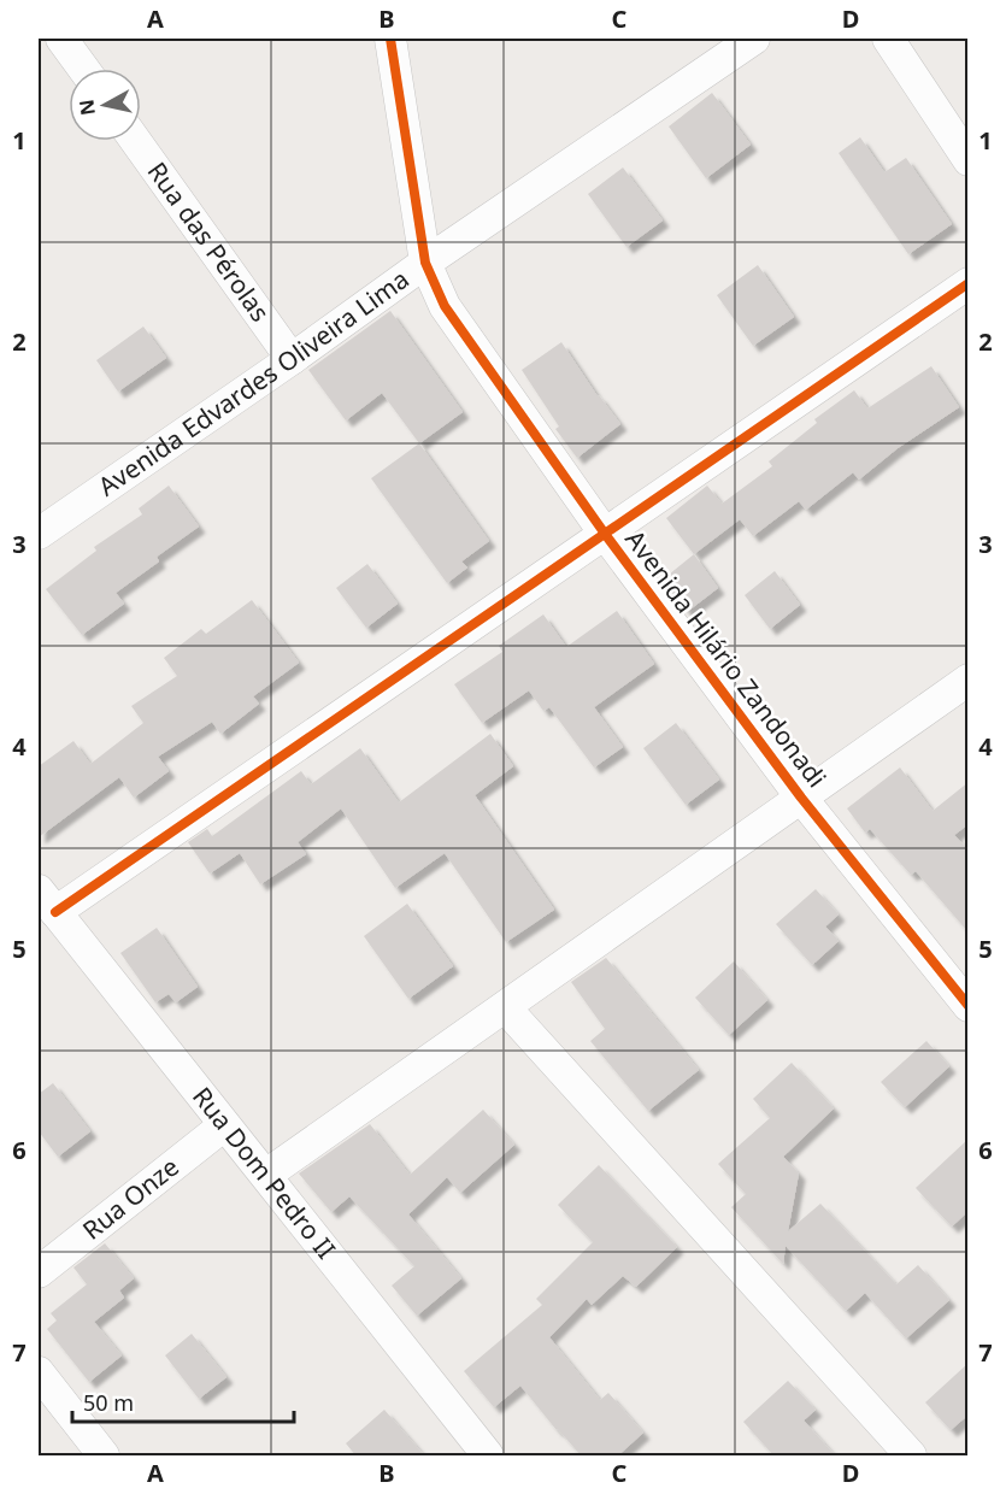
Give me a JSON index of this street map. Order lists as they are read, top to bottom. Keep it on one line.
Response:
{"streets":{"street":["Rua das Pérolas","Avenida Edvardes Oliveira Lima","Avenida Hilário Zandonadi","Rua Dom Pedro II","Rua Onze"]},"crossings":[["Rua das Pérolas","Avenida Edvardes Oliveira Lima"],["Avenida Edvardes Oliveira Lima","Avenida Hilário Zandonadi"],["Rua Dom Pedro II","Rua Onze"]],"scale_bar":"50 m","north":"left","grid":{"columns":["A","B","C","D"],"rows":["1","2","3","4","5","6","7"]}}
